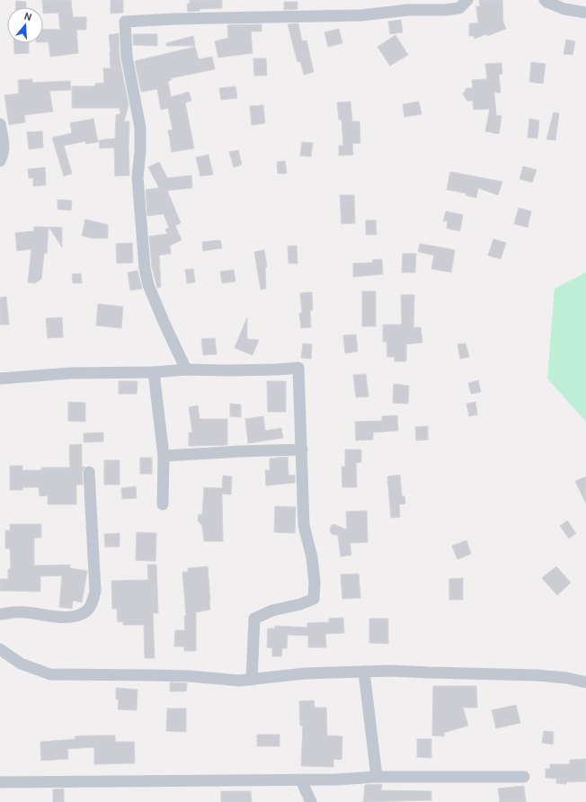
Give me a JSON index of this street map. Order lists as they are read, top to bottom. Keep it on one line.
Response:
{"north":"top"}
